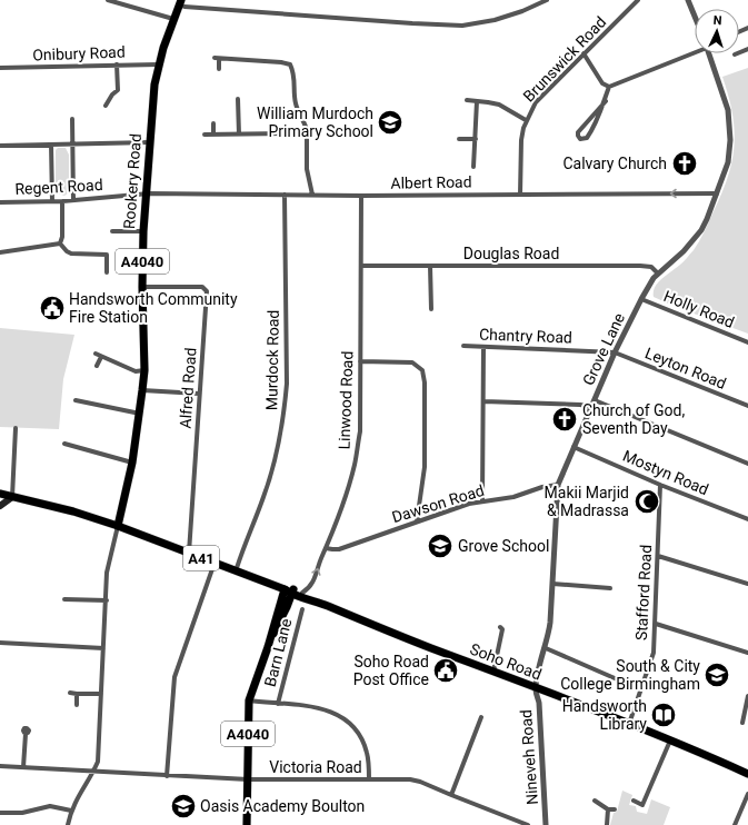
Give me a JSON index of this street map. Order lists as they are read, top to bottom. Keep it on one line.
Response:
{"streets":{"main road":["Rookery Road","A4040","A41","Soho Road"],"street":["Onibury Road","Brunswick Road","Albert Road","Regent Road","Douglas Road","Holly Road","Chantry Road","Grove Lane","Murdock Road","Leyton Road","Alfred Road","Linwood Road","Mostyn Road","Dawson Road","Stafford Road","Barn Lane","Nineveh Road","Victoria Road"]},"crossings":[["Onibury Road","Rookery Road"],["Brunswick Road","Albert Road"],["Rookery Road","Albert Road"],["Rookery Road","Regent Road"],["Rookery Road","Alfred Road"],["Rookery Road","A41"],["Rookery Road","Soho Road"],["Albert Road","Regent Road"],["Albert Road","Grove Lane"],["Albert Road","Murdock Road"],["Albert Road","Linwood Road"],["Douglas Road","Grove Lane"],["Douglas Road","Linwood Road"],["A4040","Soho Road"],["A4040","Victoria Road"],["Holly Road","Grove Lane"],["Chantry Road","Grove Lane"],["Chantry Road","Leyton Road"],["Grove Lane","Leyton Road"],["Grove Lane","Mostyn Road"],["Grove Lane","Dawson Road"],["Grove Lane","Soho Road"],["Grove Lane","Nineveh Road"],["Murdock Road","Soho Road"],["Alfred Road","Soho Road"],["Linwood Road","Dawson Road"],["Linwood Road","Soho Road"],["Mostyn Road","Stafford Road"],["A41","Soho Road"],["Stafford Road","Soho Road"],["Soho Road","Nineveh Road"]],"places":{"school or university":["William Murdoch Primary School","Grove School","South & City College Birmingham","Oasis Academy Boulton"],"church":["Calvary Church","Church of God, Seventh Day"],"public building":["Handsworth Community Fire Station","Soho Road Post Office"],"mosque":["Makii Marjid & Madrassa"],"library":["Handsworth Library"]},"north":"top"}
